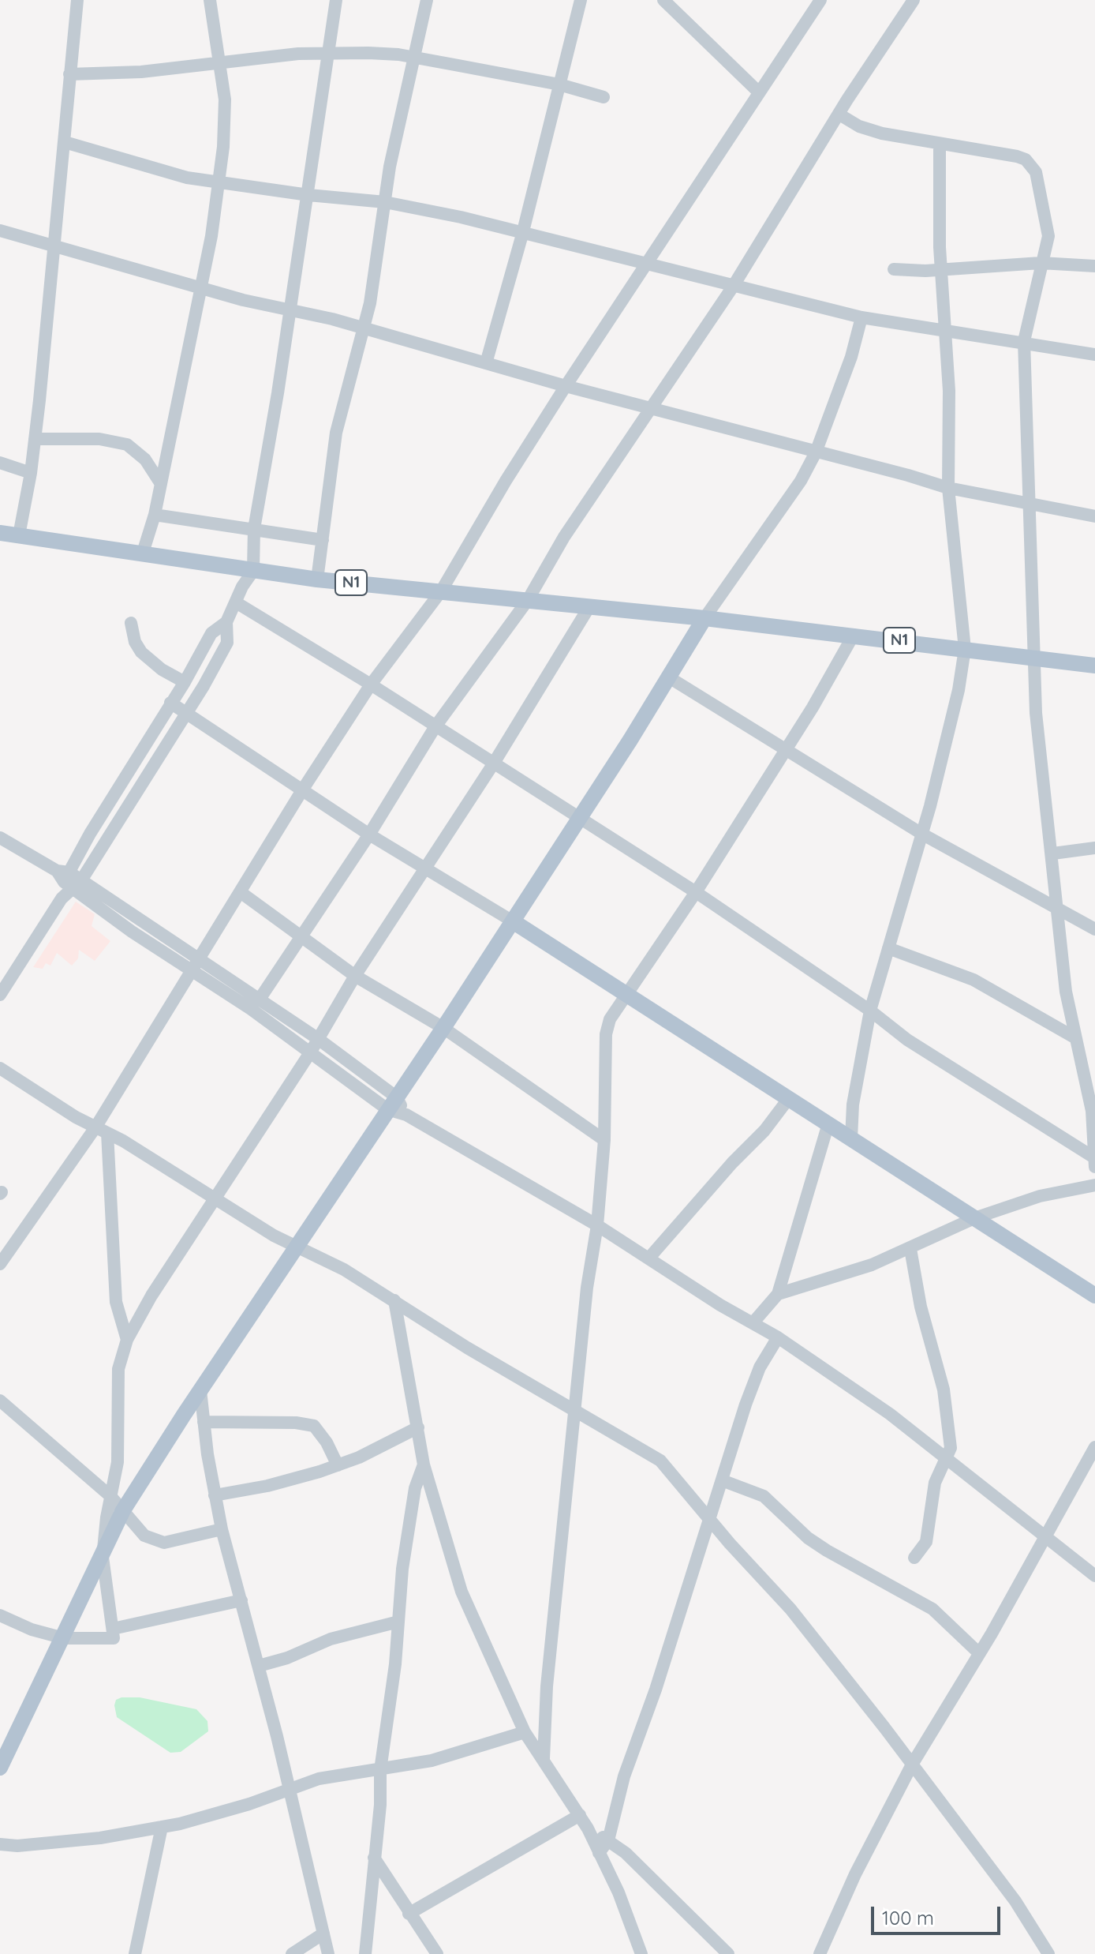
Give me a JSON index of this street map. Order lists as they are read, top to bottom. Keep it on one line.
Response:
{"streets":{"main road":["N1"]},"scale_bar":"100 m"}
